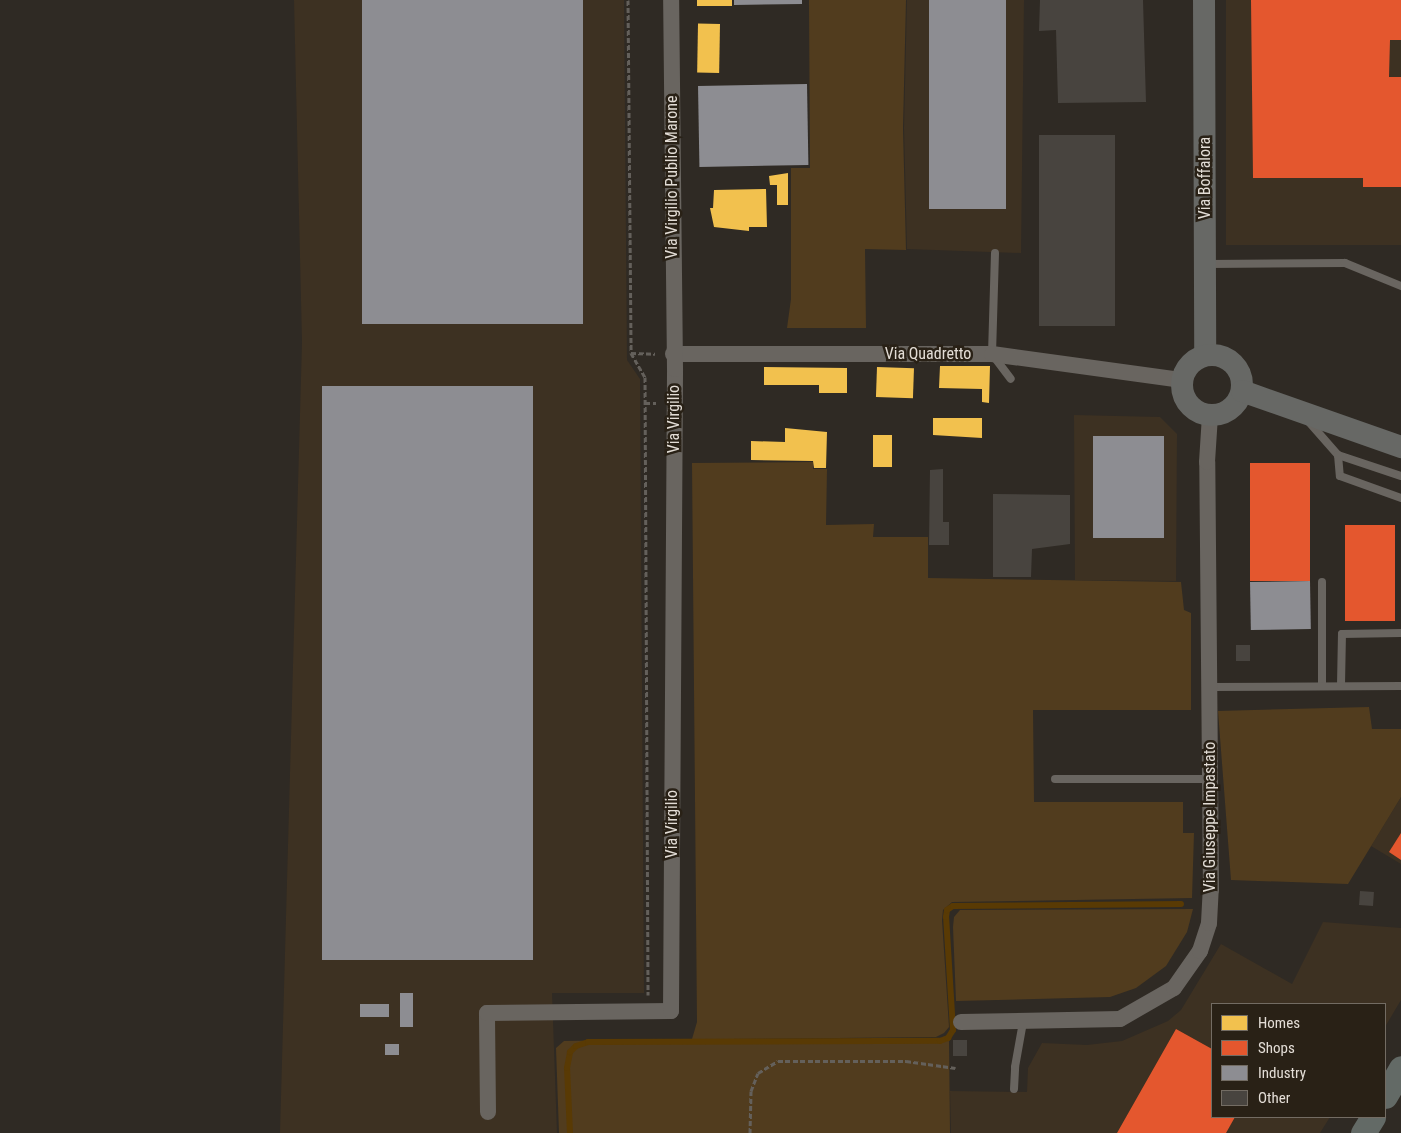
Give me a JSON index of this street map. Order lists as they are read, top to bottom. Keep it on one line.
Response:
{"streets":{"street":["Via Virgilio Publio Marone","Via Boffalora","Via Quadretto","Via Virgilio","Via Giuseppe Impastato"]},"crossings":[["Via Virgilio Publio Marone","Via Quadretto"],["Via Virgilio Publio Marone","Via Virgilio"],["Via Boffalora","Via Quadretto"],["Via Boffalora","Via Giuseppe Impastato"],["Via Quadretto","Via Virgilio"],["Via Quadretto","Via Giuseppe Impastato"]],"legend":["Homes","Shops","Industry","Other"]}
